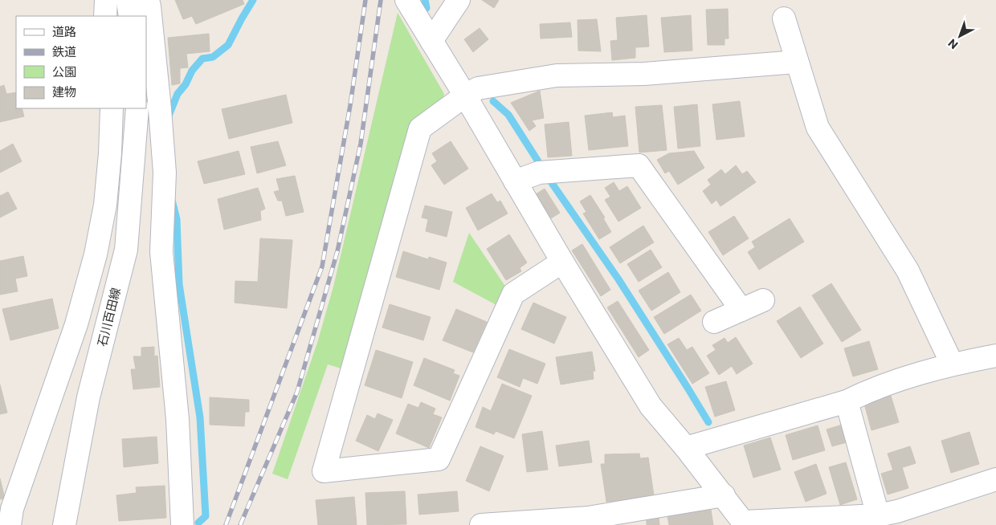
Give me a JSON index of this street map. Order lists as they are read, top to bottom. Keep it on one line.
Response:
{"streets":{"street":["石川百田線"]},"legend":["道路","鉄道","公園","建物"],"north":"bottom left"}
